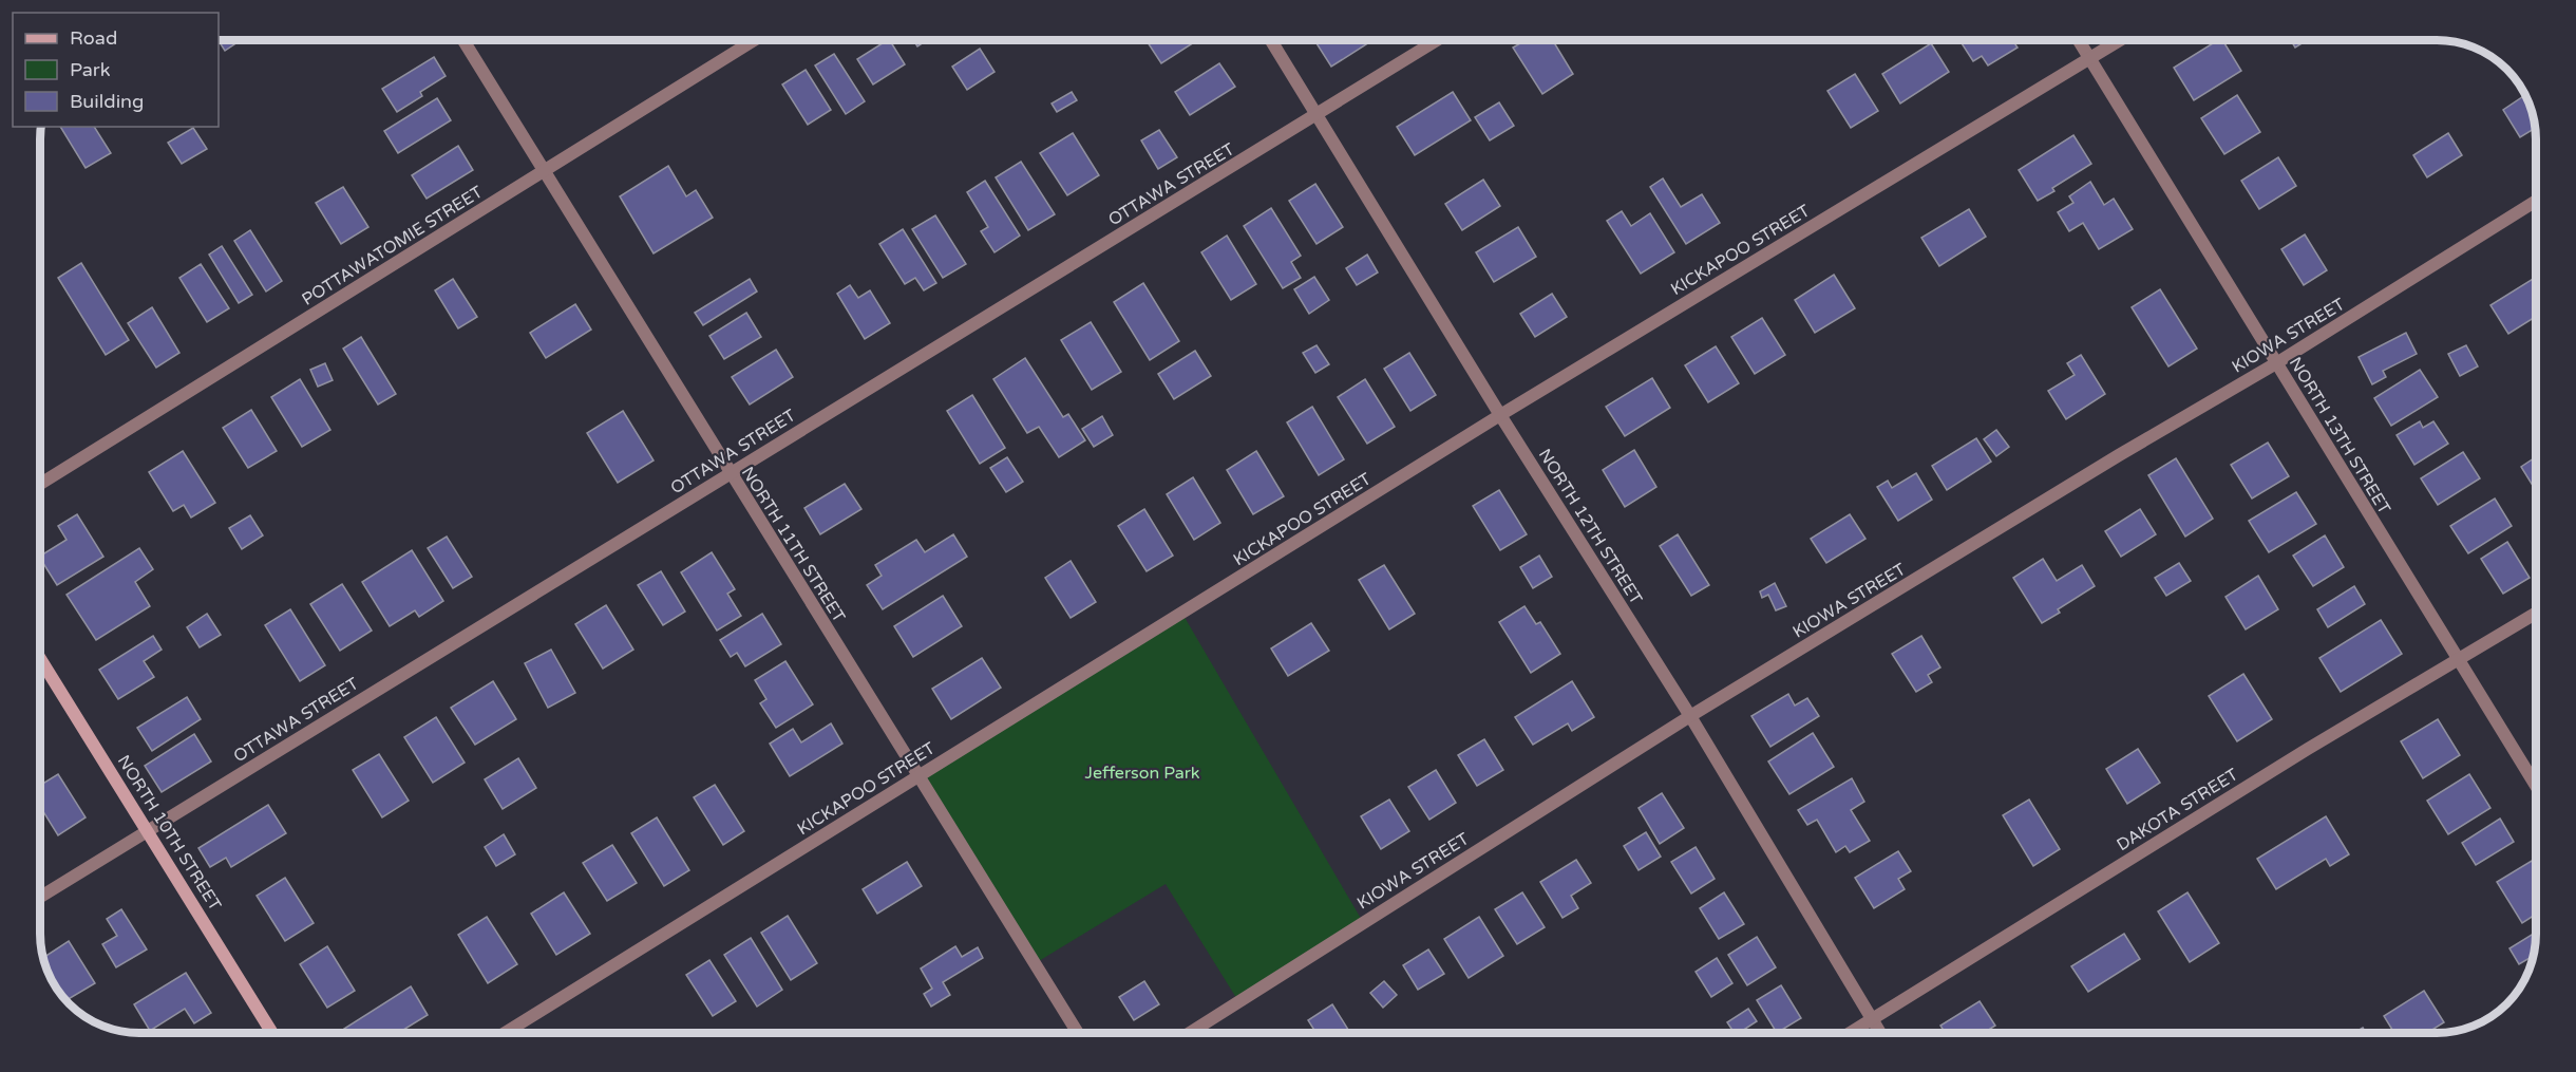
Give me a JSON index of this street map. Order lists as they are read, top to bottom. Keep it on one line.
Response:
{"streets":{"street":["OTTAWA STREET","POTTAWATOMIE STREET","KICKAPOO STREET","KIOWA STREET","NORTH 13TH STREET","NORTH 12TH STREET","NORTH 11TH STREET","DAKOTA STREET","NORTH 10TH STREET"]},"crossings":[["OTTAWA STREET","NORTH 12TH STREET"],["OTTAWA STREET","NORTH 11TH STREET"],["OTTAWA STREET","NORTH 10TH STREET"],["POTTAWATOMIE STREET","NORTH 11TH STREET"],["KICKAPOO STREET","NORTH 13TH STREET"],["KICKAPOO STREET","NORTH 12TH STREET"],["KICKAPOO STREET","NORTH 11TH STREET"],["KIOWA STREET","NORTH 13TH STREET"],["KIOWA STREET","NORTH 12TH STREET"],["NORTH 13TH STREET","DAKOTA STREET"],["NORTH 12TH STREET","DAKOTA STREET"]],"parks":["Jefferson Park"],"legend":["Road","Park","Building"]}
